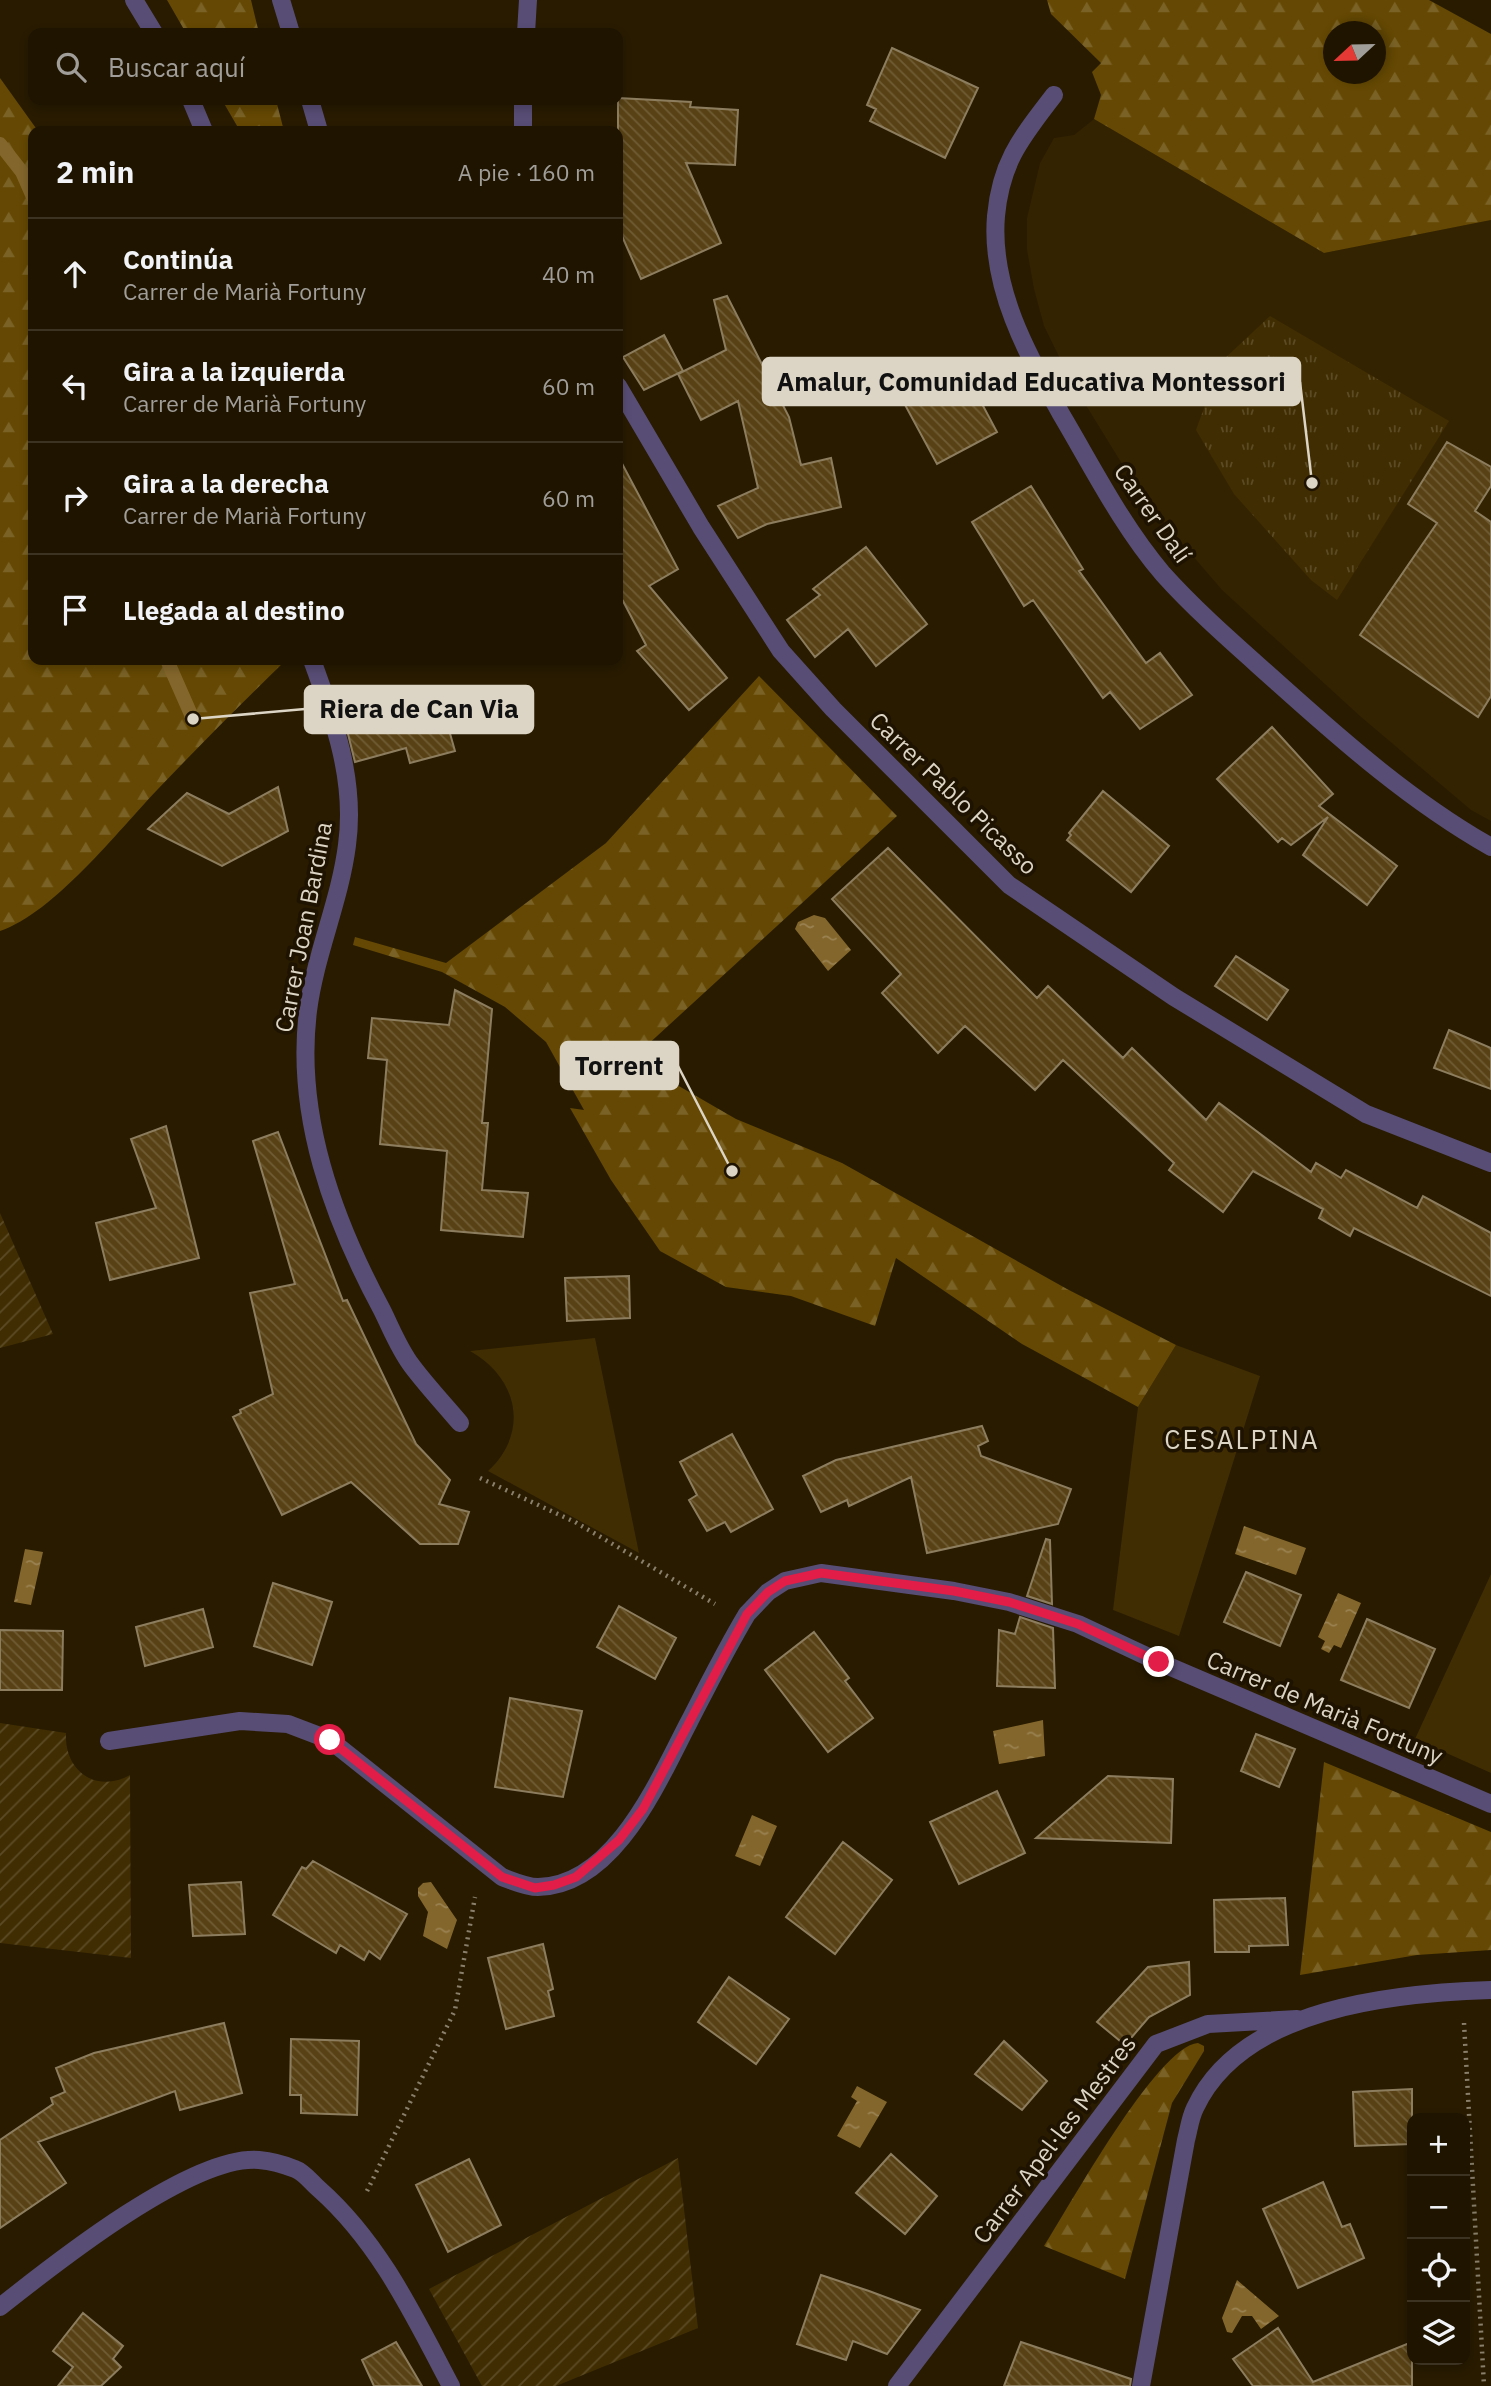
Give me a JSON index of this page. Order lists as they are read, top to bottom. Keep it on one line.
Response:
{"streets":{"street":["Carrer Dalí","Carrer Pablo Picasso","Carrer Joan Bardina","Carrer de Marià Fortuny","Carrer Apel·les Mestres"]},"districts":["CESALPINA"],"places":["Amalur, Comunidad Educativa Montessori","Riera de Can Via","Torrent"],"north":"left","page":{"search":"Buscar aquí","heading":["2 min","A pie · 160 m"],"list":[["Continúa","Carrer de Marià Fortuny","40 m"],["Gira a la izquierda","Carrer de Marià Fortuny","60 m"],["Gira a la derecha","Carrer de Marià Fortuny","60 m"],"Llegada al destino"],"map_buttons":["+","−"]}}
